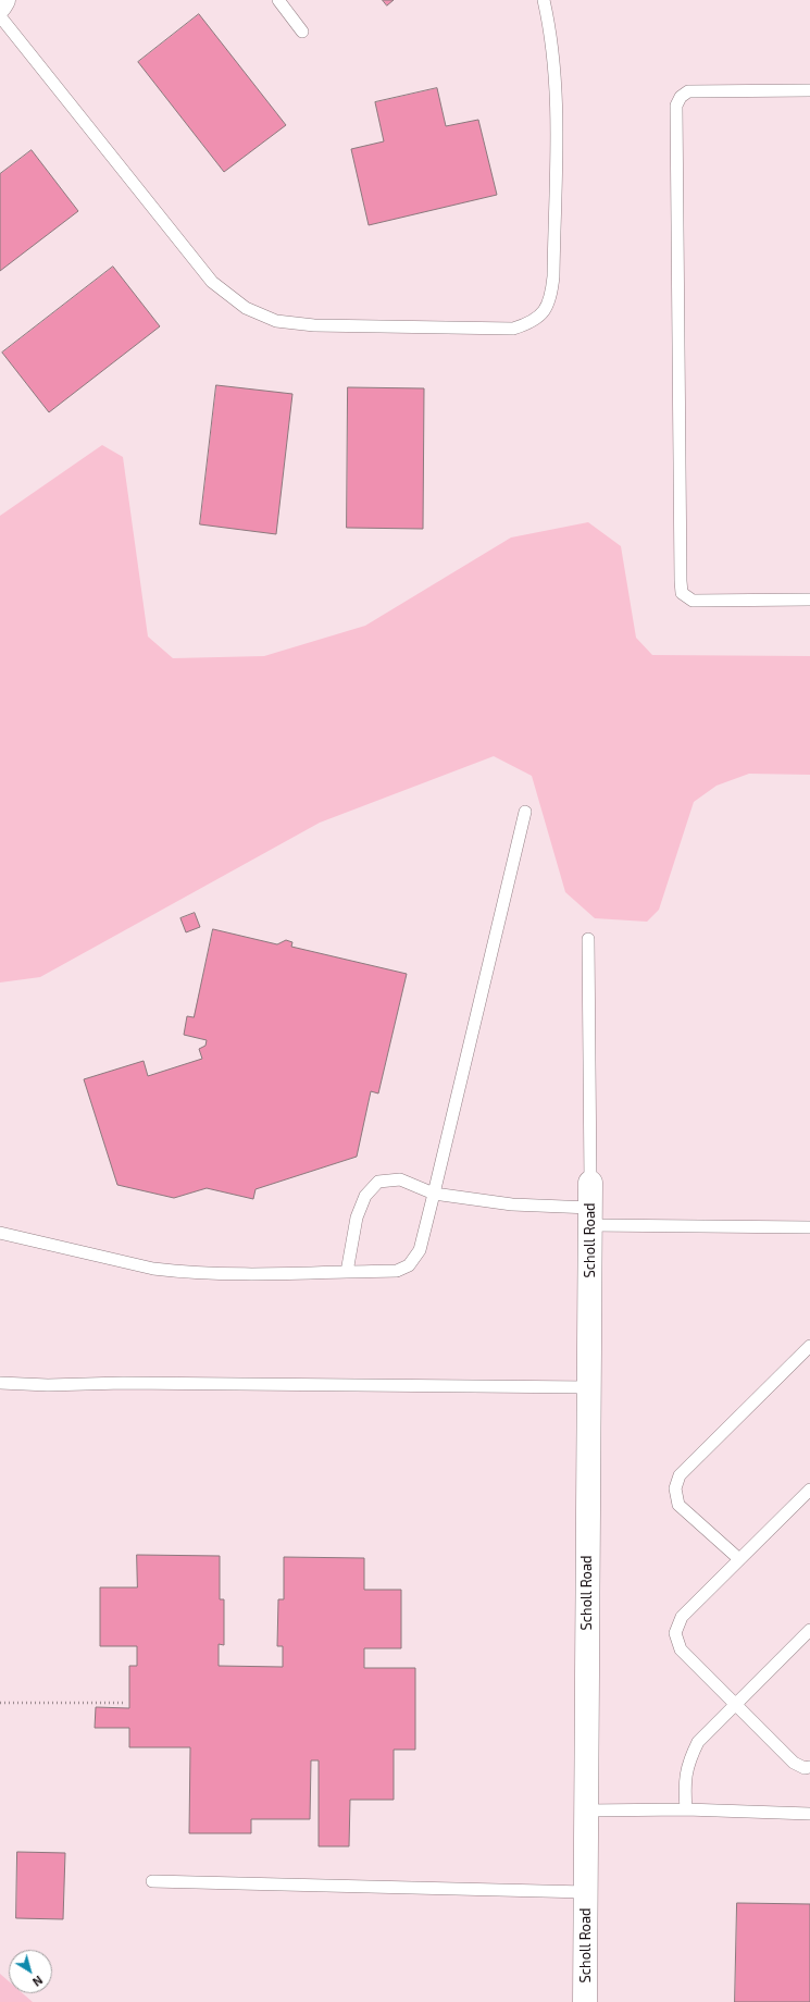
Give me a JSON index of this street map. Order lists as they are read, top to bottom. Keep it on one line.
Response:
{"streets":{"street":["Scholl Road"]},"north":"bottom right"}
